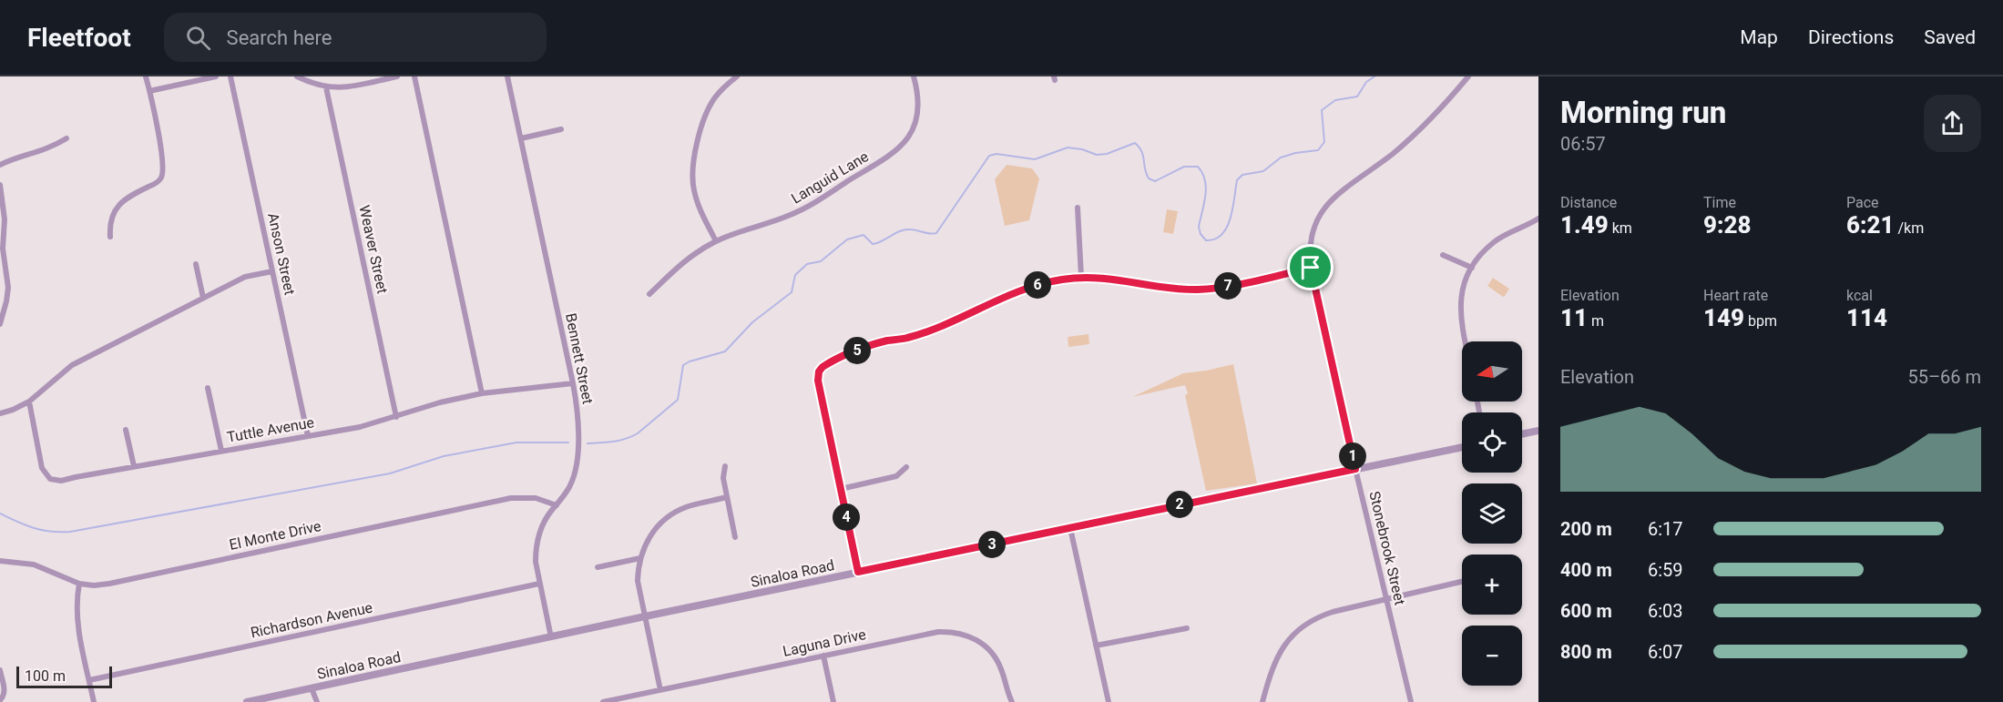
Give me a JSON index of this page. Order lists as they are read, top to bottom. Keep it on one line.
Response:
{"streets":{"street":["Languid Lane","Weaver Street","Anson Street","Bennett Street","Tuttle Avenue","El Monte Drive","Stonebrook Street","Sinaloa Road","Richardson Avenue","Laguna Drive"]},"crossings":[["Weaver Street","Tuttle Avenue"],["Anson Street","Tuttle Avenue"],["Bennett Street","Tuttle Avenue"],["Bennett Street","El Monte Drive"],["Bennett Street","Sinaloa Road"],["Bennett Street","Richardson Avenue"],["Stonebrook Street","Sinaloa Road"]],"scale_bar":"100 m","north":"left","page":{"header":"Fleetfoot","search":"Search here","nav":["Map","Directions","Saved"],"heading":["Morning run","06:57"],"stats":[["Distance","1.49 km"],["Time","9:28"],["Pace","6:21 /km"],["Elevation","11 m"],["Heart rate","149 bpm"],["kcal","114"]],"pins":["6","7","5","1","2","4","3"],"map_buttons":["+","−"],"chart":["Elevation","55–66 m"],"list":[{"name":"200 m","note":"6:17"},{"name":"400 m","note":"6:59"},{"name":"600 m","note":"6:03"},{"name":"800 m","note":"6:07"}],"scale":"100 m"}}
